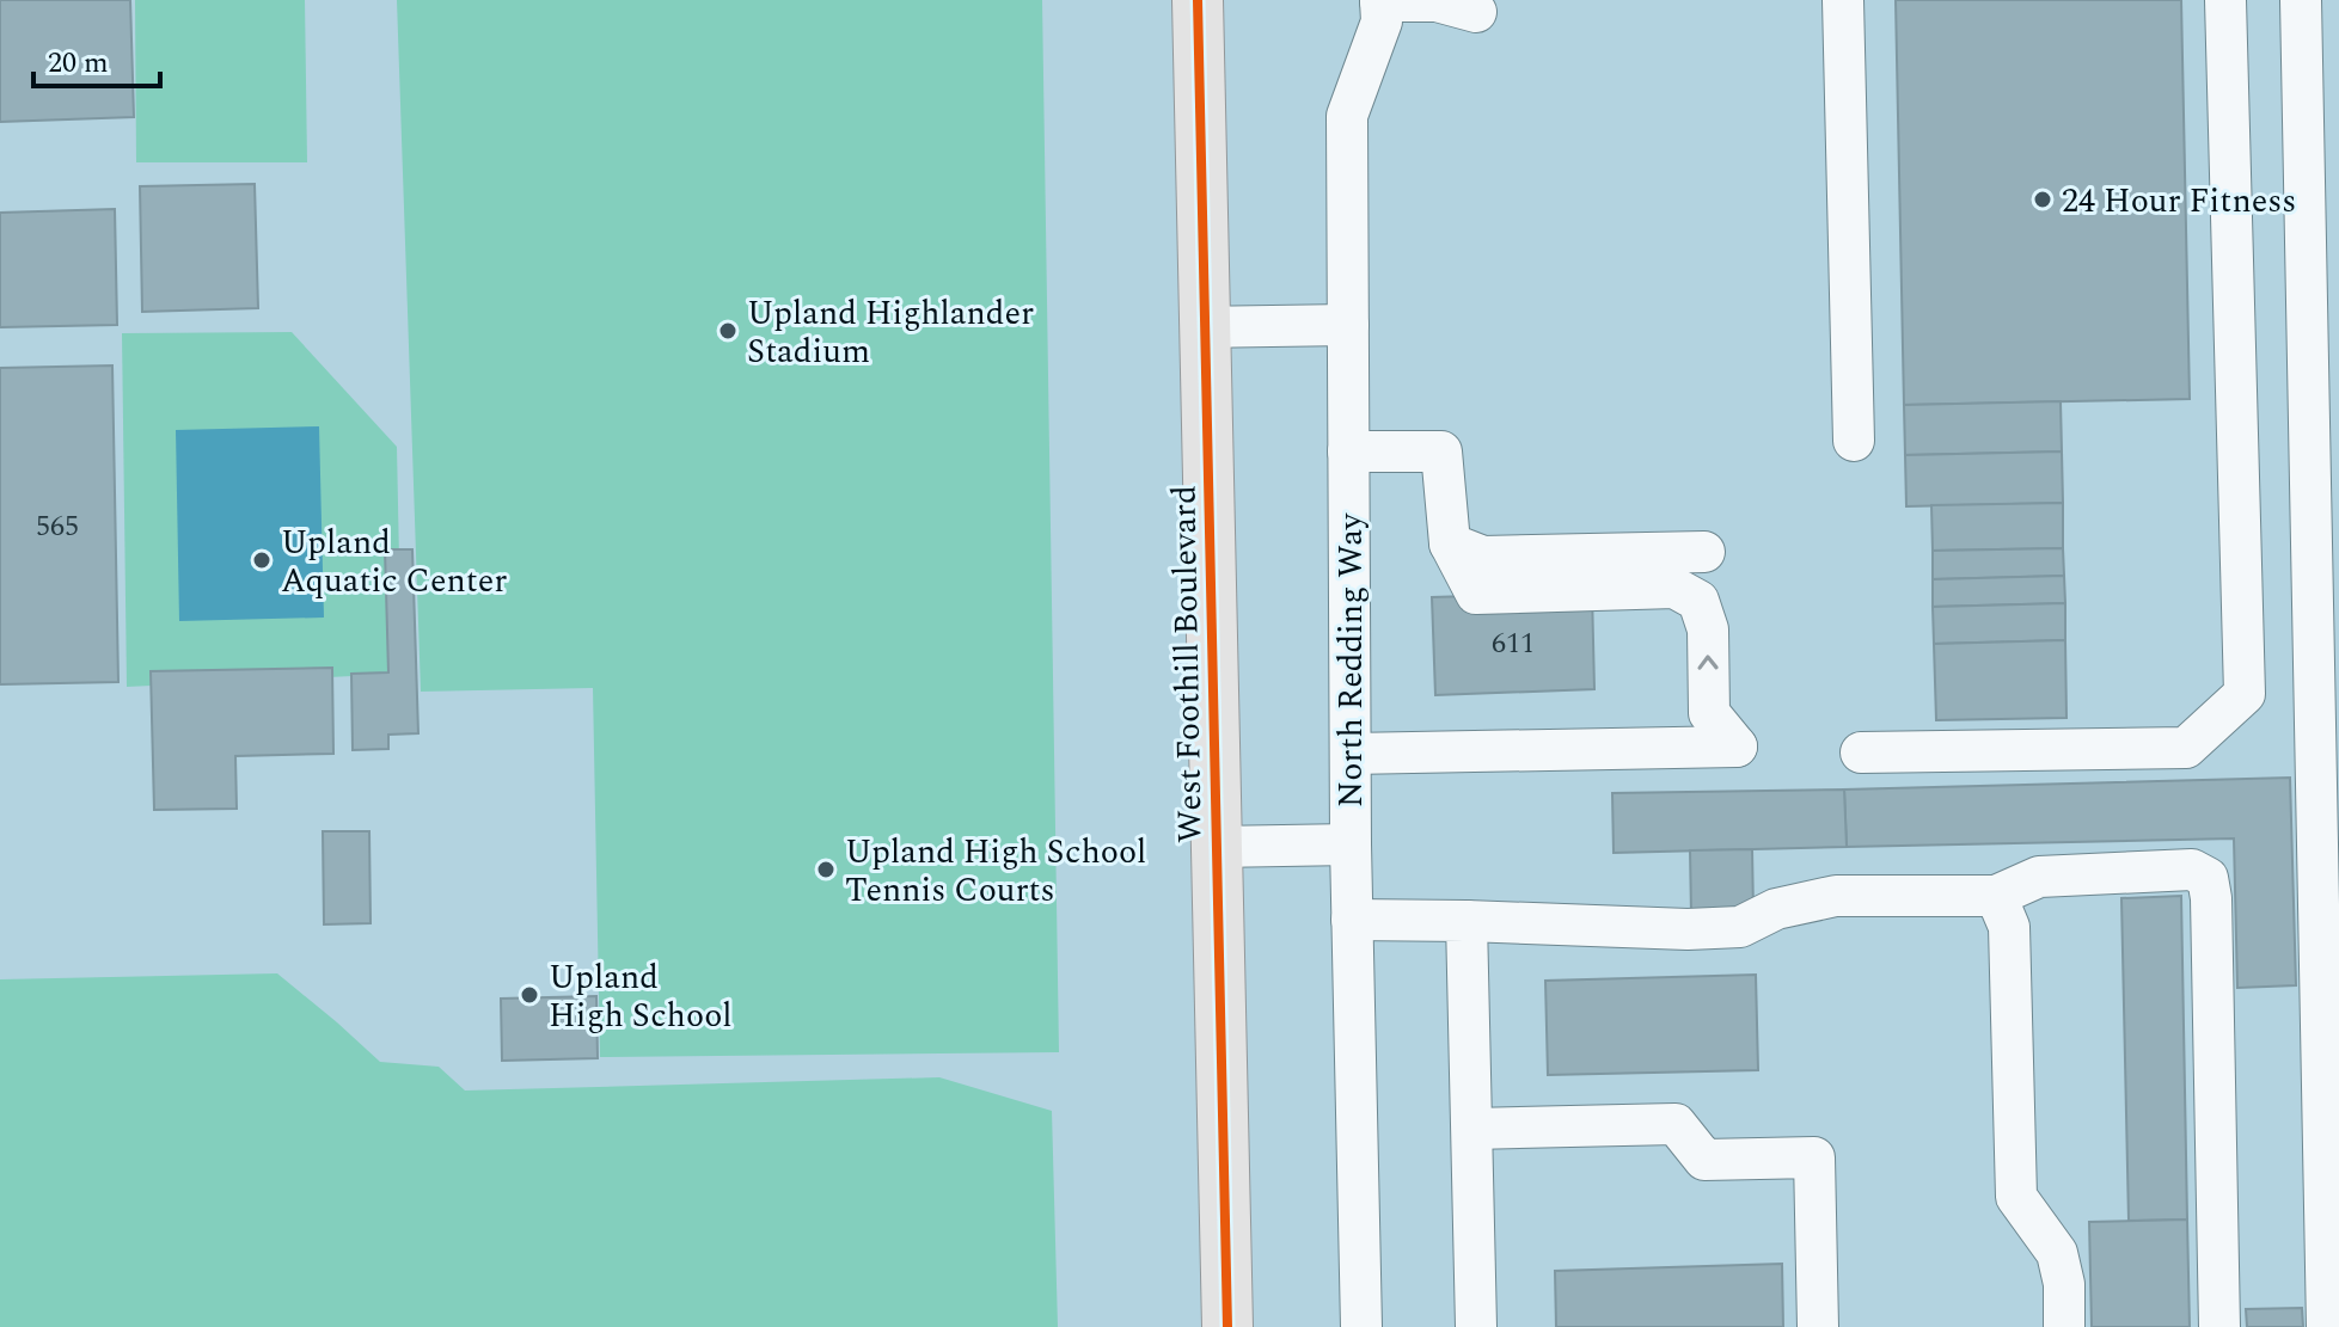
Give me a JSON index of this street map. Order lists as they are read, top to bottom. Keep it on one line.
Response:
{"streets":{"main road":["West Foothill Boulevard"],"lane":["North Redding Way"]},"places":["24 Hour Fitness","Upland Highlander Stadium","Upland Aquatic Center","Upland High School Tennis Courts","Upland High School"],"house_numbers":["565","611"],"scale_bar":"20 m"}
